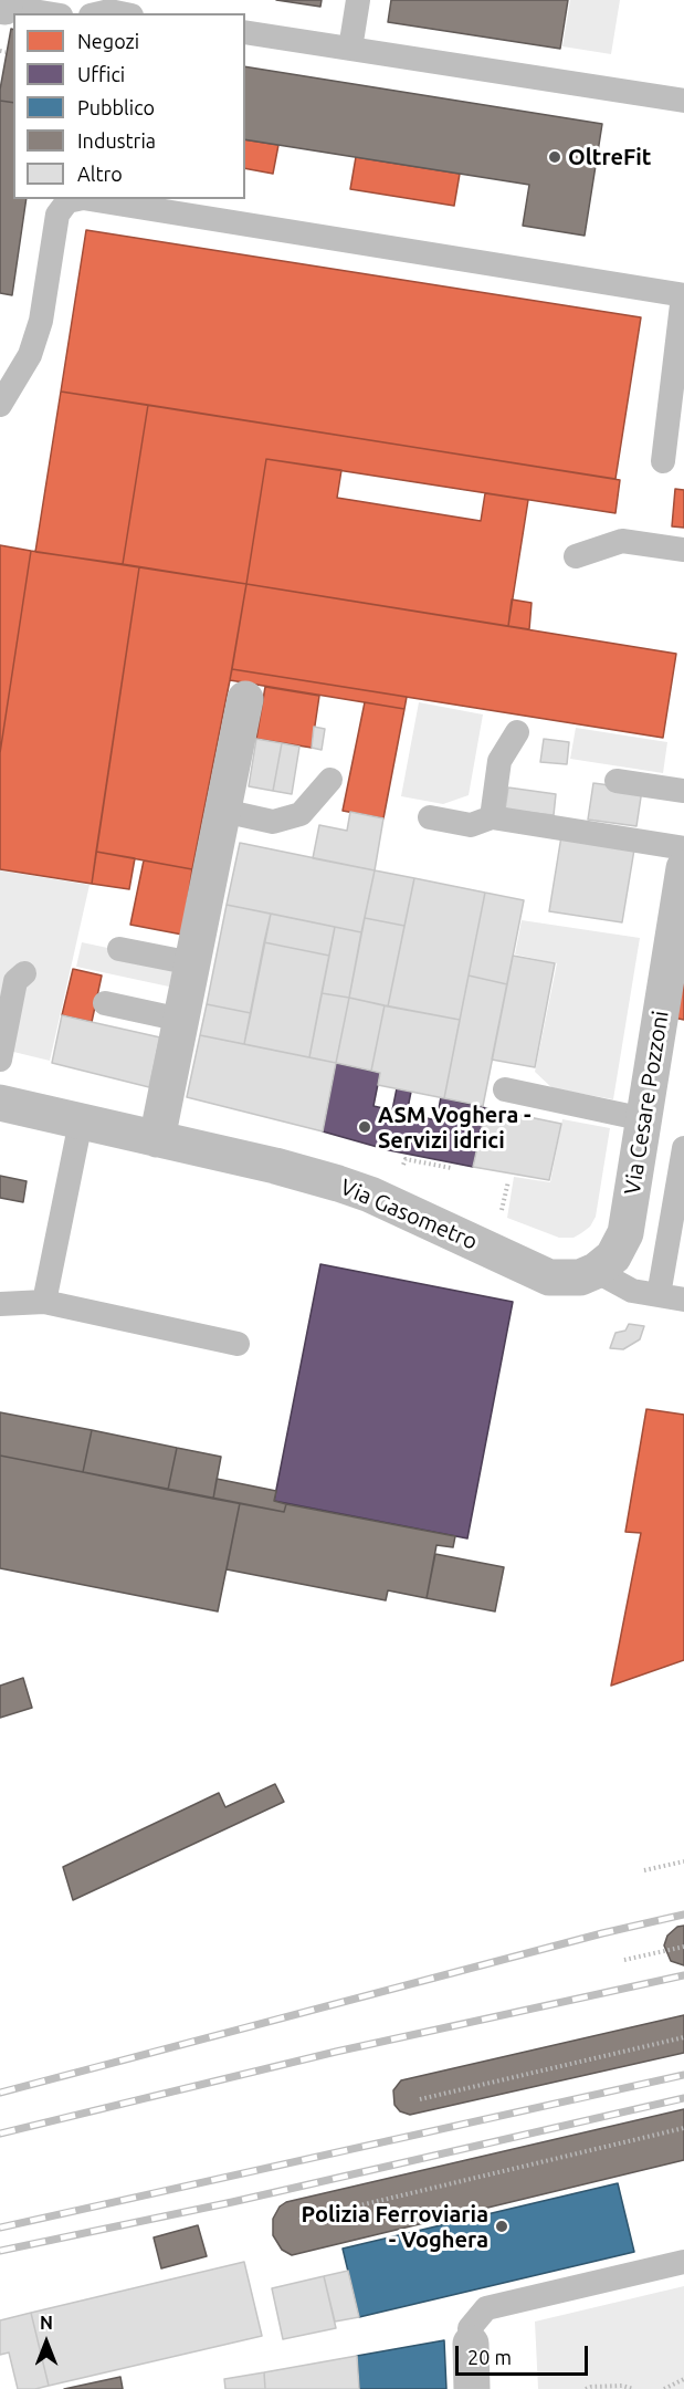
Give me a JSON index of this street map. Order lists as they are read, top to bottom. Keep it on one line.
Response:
{"streets":{"street":["Via Cesare Pozzoni","Via Gasometro"]},"crossings":[["Via Cesare Pozzoni","Via Gasometro"]],"places":["OltreFit","ASM Voghera - Servizi idrici","Polizia Ferroviaria - Voghera"],"legend":["Negozi","Uffici","Pubblico","Industria","Altro"],"scale_bar":"20 m","north":"top"}
